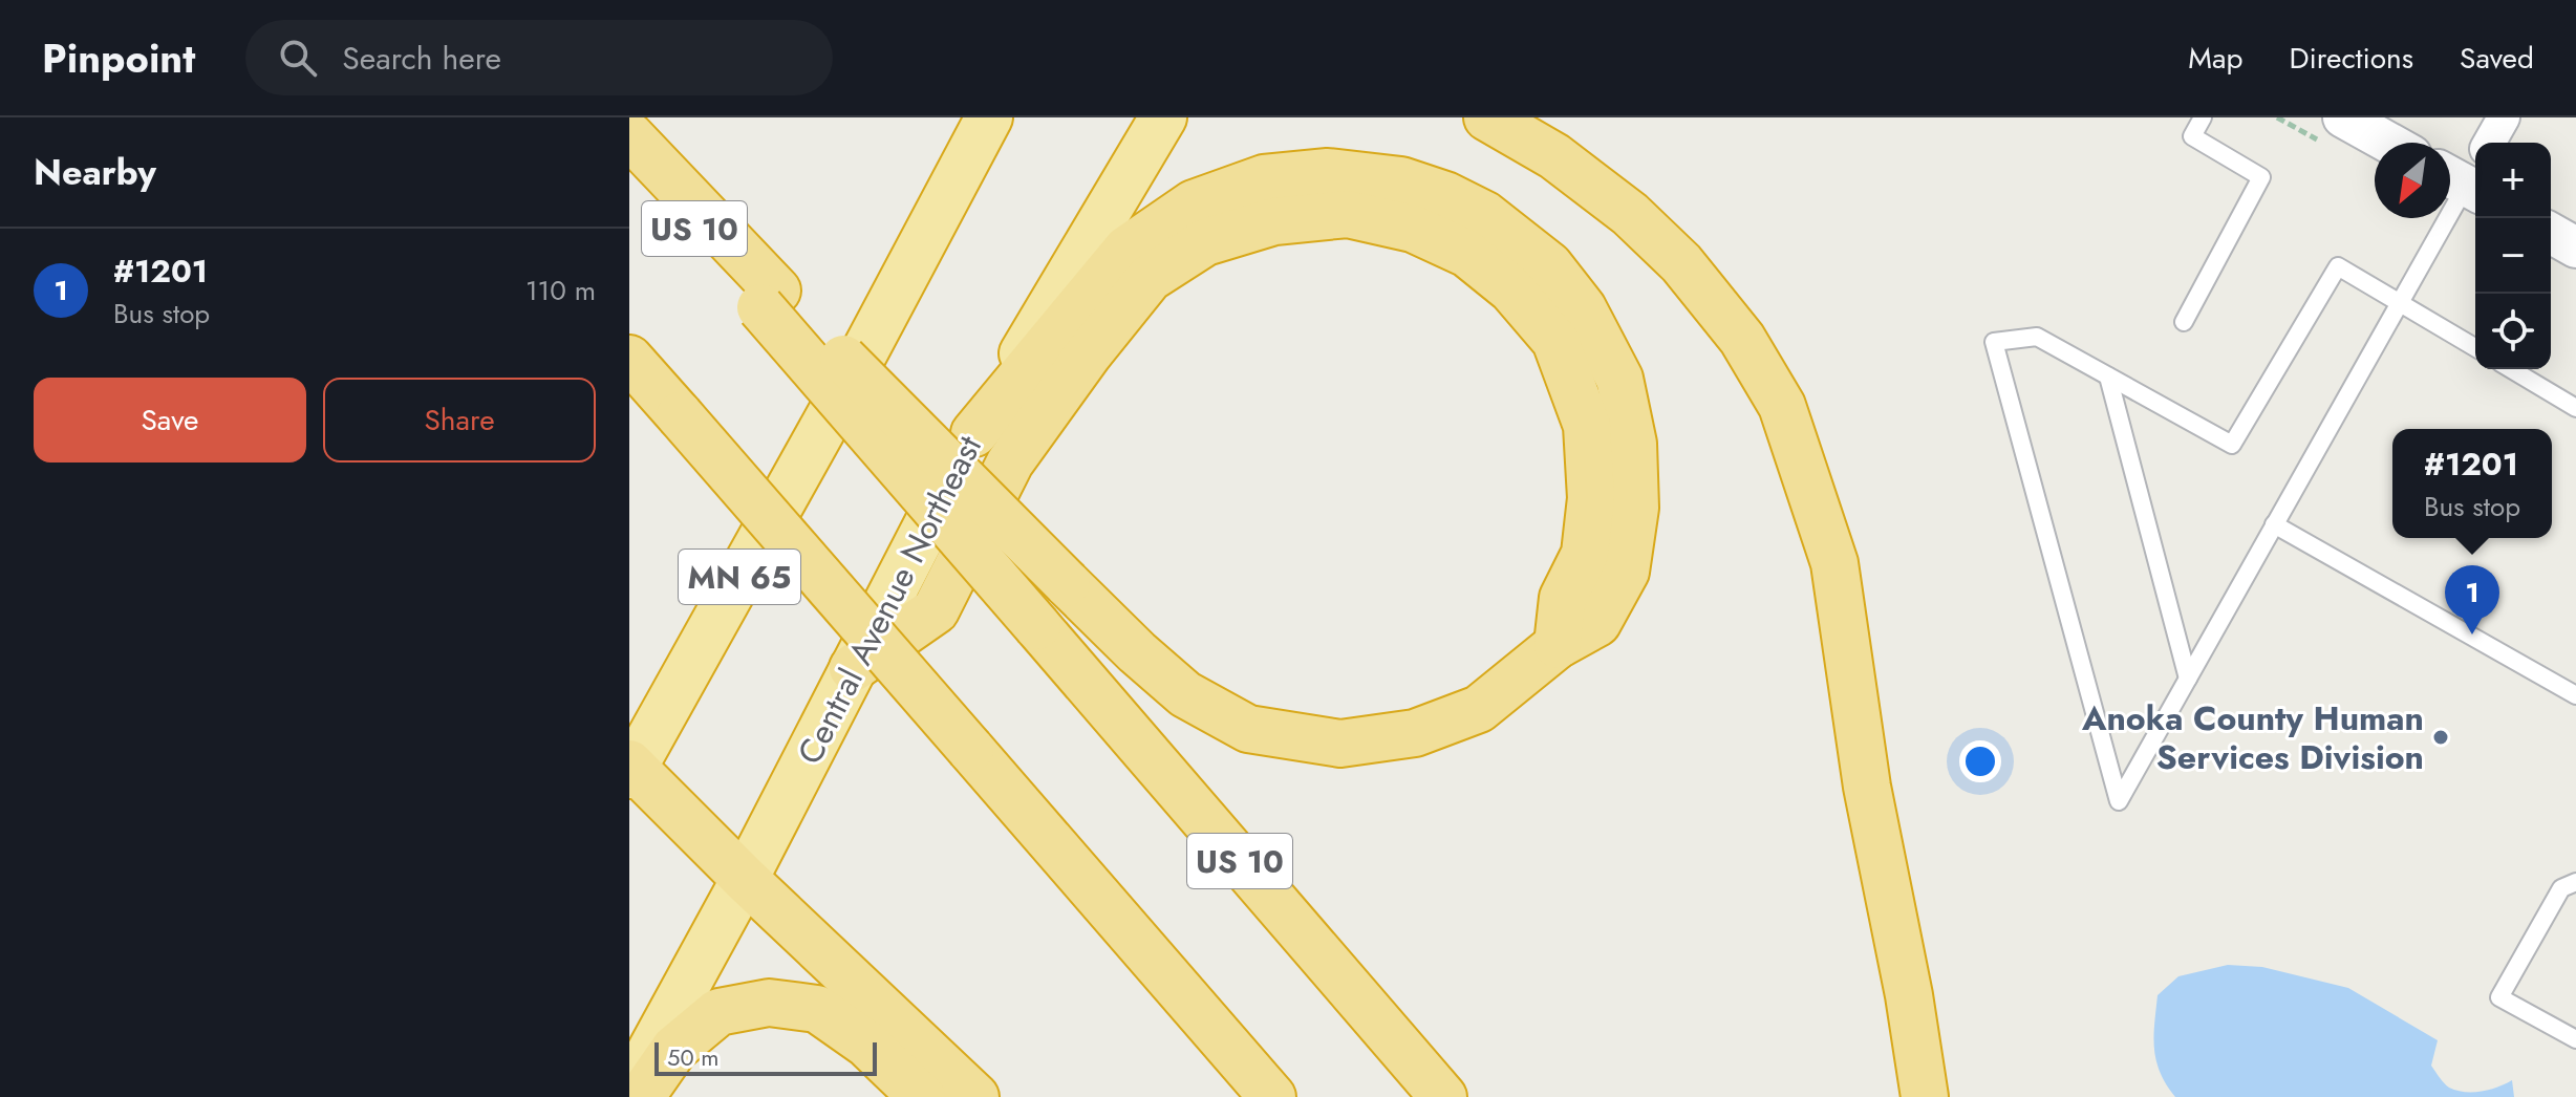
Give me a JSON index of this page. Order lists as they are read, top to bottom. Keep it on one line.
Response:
{"streets":{"highway":["US 10","MN 65","Central Avenue Northeast"]},"places":["Anoka County Human Services Division"],"scale_bar":"50 m","north":"bottom left","page":{"header":"Pinpoint","search":"Search here","nav":["Map","Directions","Saved"],"heading":"Nearby","map_buttons":["+","−"],"list":[{"mark":"1","name":"#1201","note":"Bus stop","value":"110 m"}],"buttons":["Save","Share"],"popup":["#1201","Bus stop"],"pins":"1","scale":"50 m"}}
